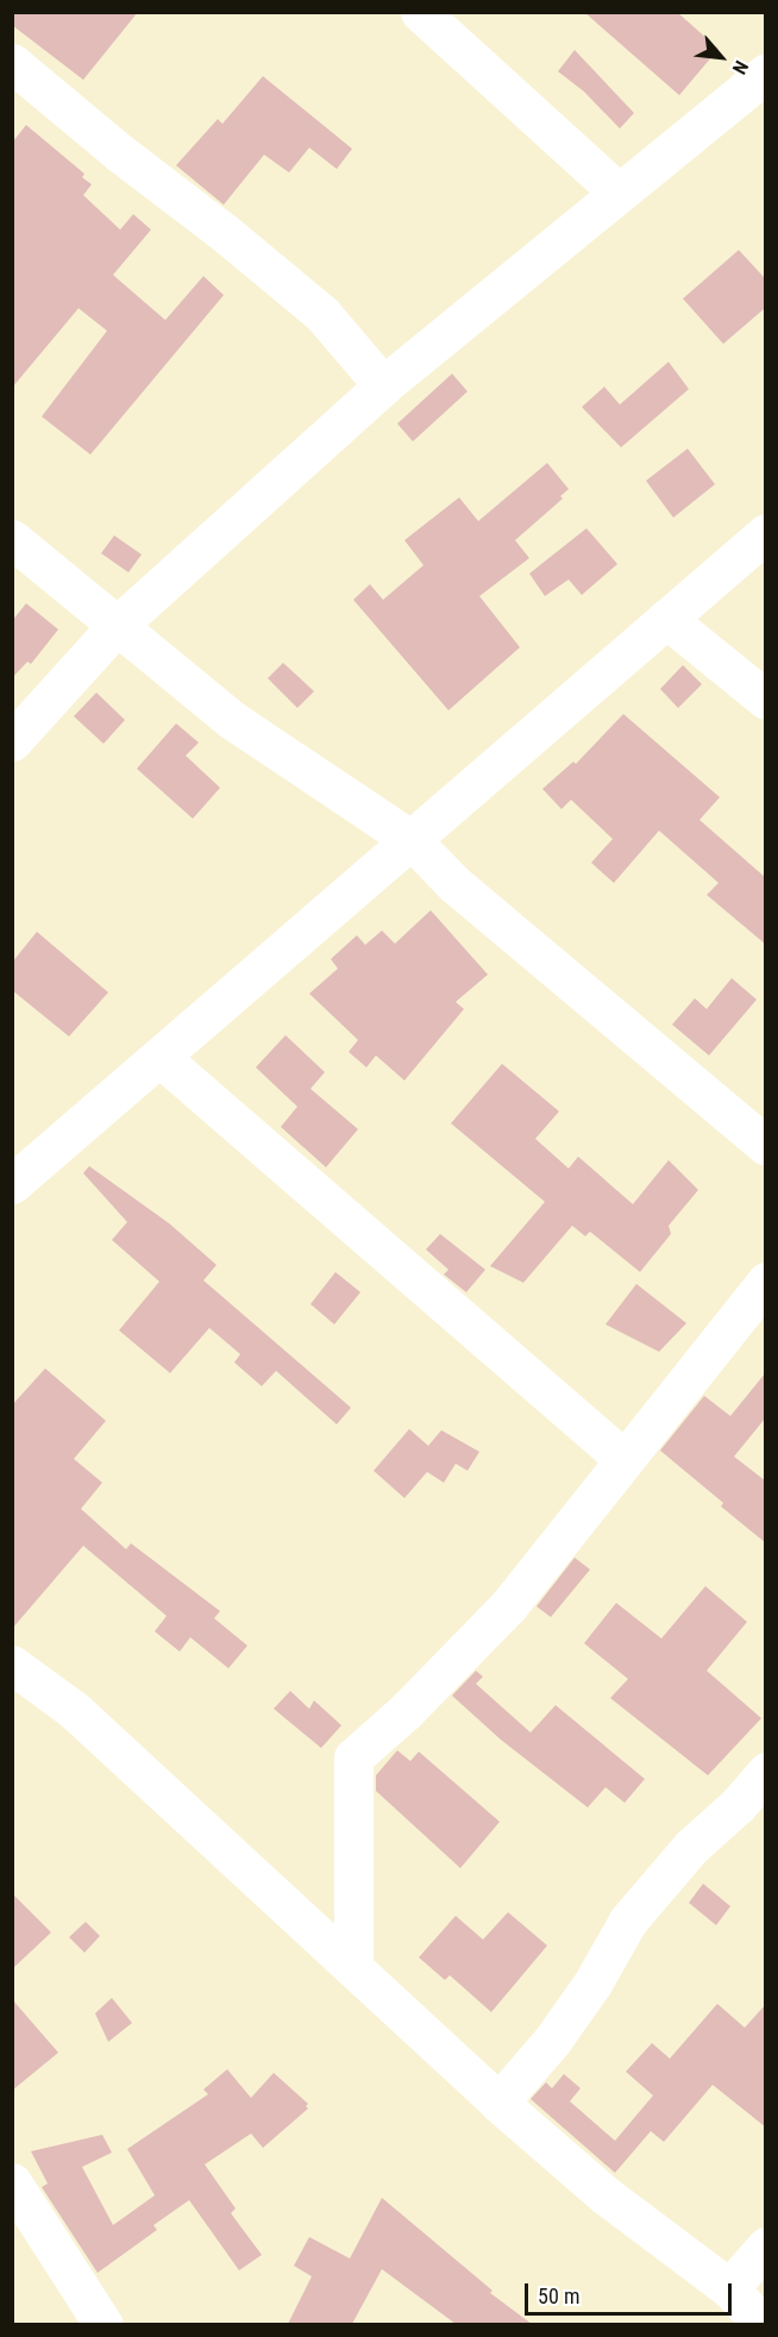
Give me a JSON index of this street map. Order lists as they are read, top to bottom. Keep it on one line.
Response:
{"scale_bar":"50 m","north":"bottom right"}
